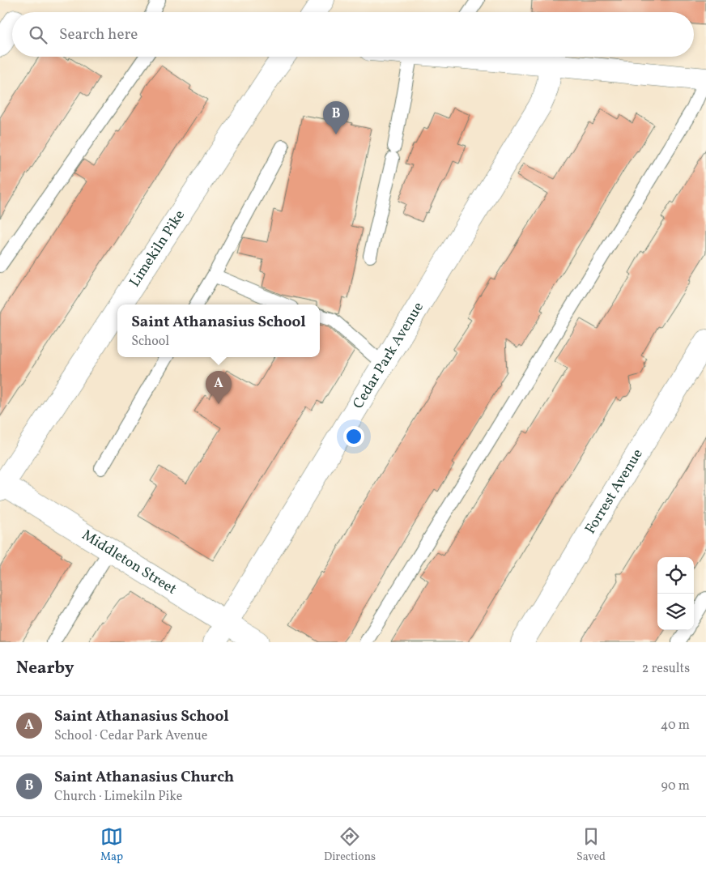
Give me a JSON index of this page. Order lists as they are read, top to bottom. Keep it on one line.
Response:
{"streets":{"street":["Limekiln Pike","Cedar Park Avenue","Forrest Avenue","Middleton Street"]},"crossings":[["Limekiln Pike","Middleton Street"],["Cedar Park Avenue","Middleton Street"]],"page":{"search":"Search here","pins":["B","A"],"popup":["Saint Athanasius School","School"],"heading":["Nearby","2 results"],"list":[{"mark":"A","name":"Saint Athanasius School","note":"School · Cedar Park Avenue","value":"40 m"},{"mark":"B","name":"Saint Athanasius Church","note":"Church · Limekiln Pike","value":"90 m"}],"nav":["Map","Directions","Saved"]}}
